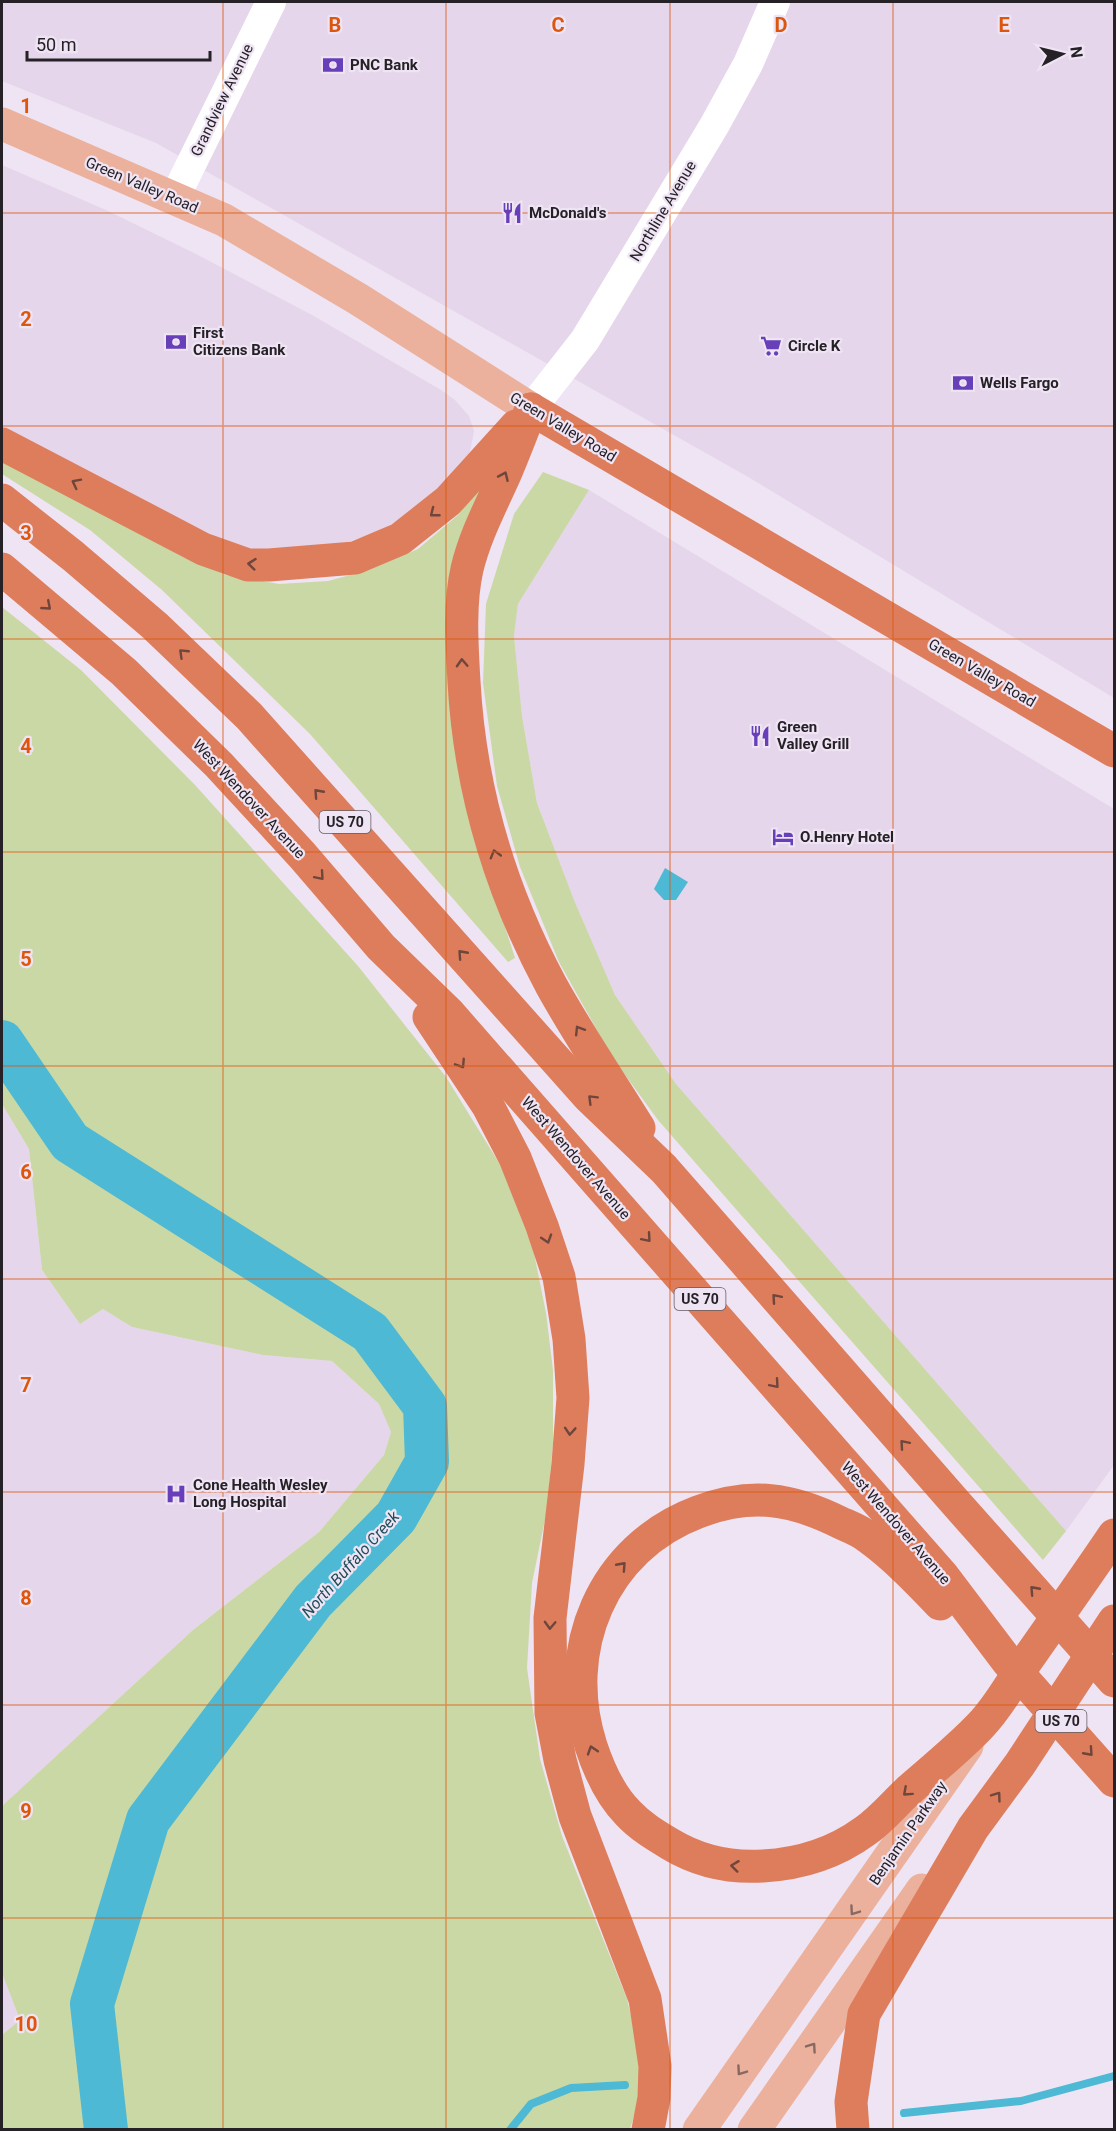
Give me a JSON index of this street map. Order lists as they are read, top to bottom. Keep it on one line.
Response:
{"streets":{"highway":["Green Valley Road","West Wendover Avenue","US 70","Benjamin Parkway"],"street":["Grandview Avenue","Northline Avenue"]},"crossings":[["Grandview Avenue","Green Valley Road"],["Green Valley Road","Northline Avenue"]],"water":["North Buffalo Creek"],"places":{"bank":["PNC Bank","First Citizens Bank","Wells Fargo"],"restaurant":["McDonald's","Green Valley Grill"],"supermarket":["Circle K"],"hotel":["O.Henry Hotel"],"hospital":["Cone Health Wesley Long Hospital"]},"scale_bar":"50 m","north":"right","grid":{"columns":["B","C","D","E"],"rows":["1","2","3","4","5","6","7","8","9","10"]}}
